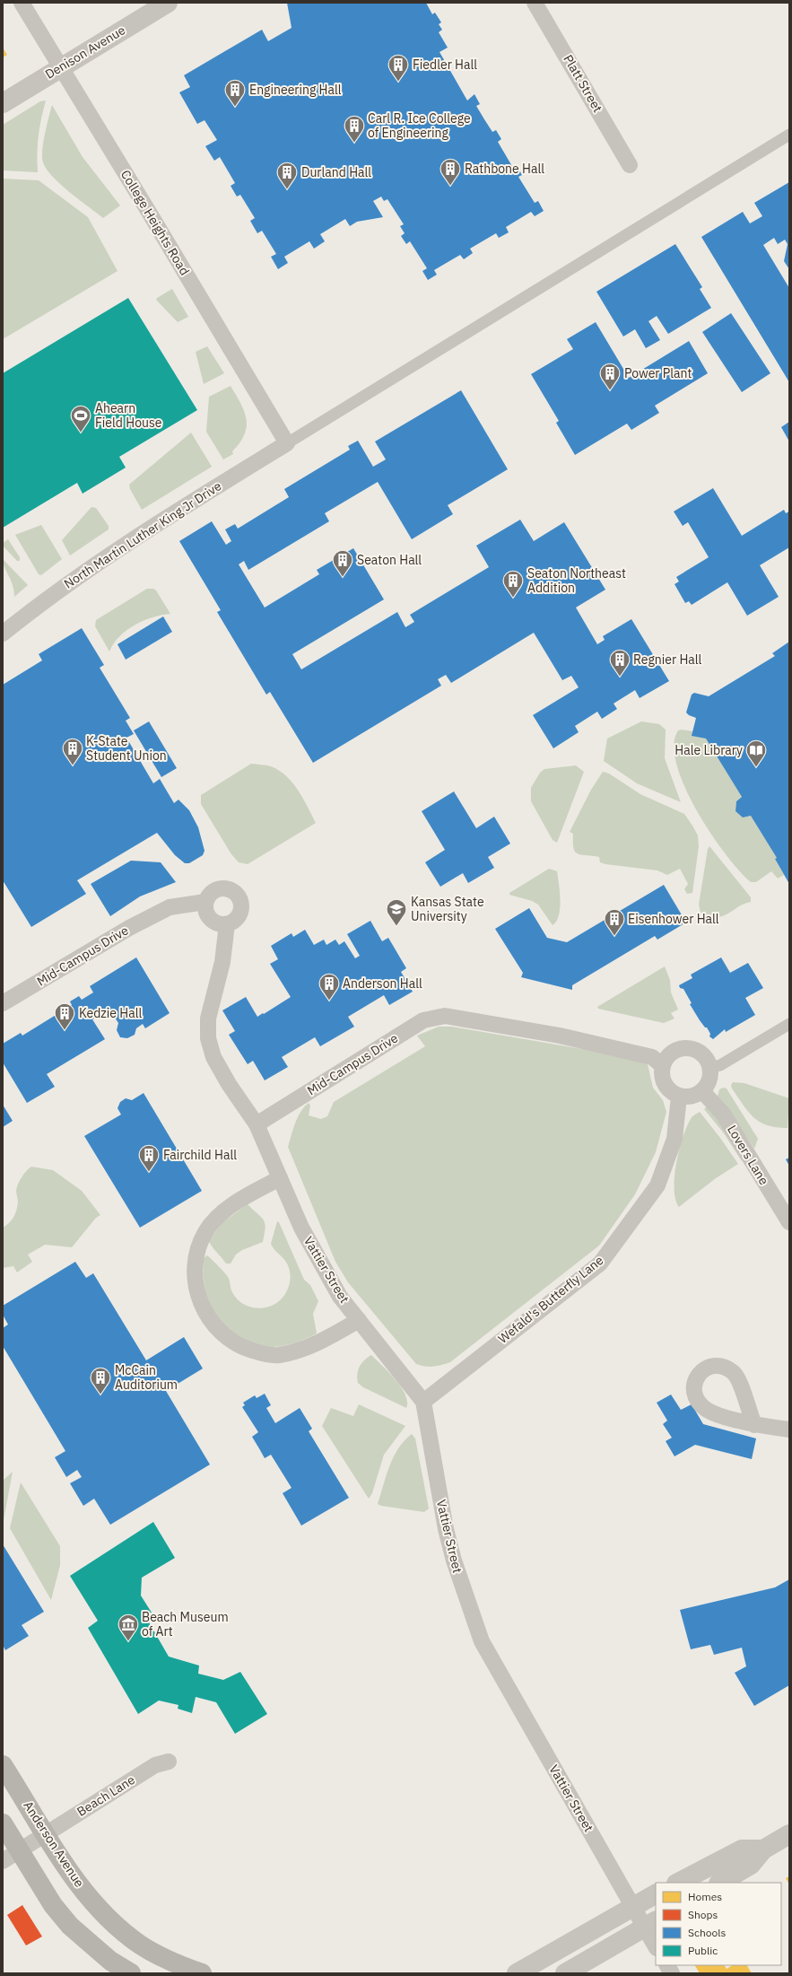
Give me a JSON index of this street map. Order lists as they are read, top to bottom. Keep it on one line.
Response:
{"streets":{"main road":["Anderson Avenue"],"street":["Denison Avenue","Platt Street","College Heights Road","North Martin Luther King Jr Drive","Mid-Campus Drive","Lovers Lane","Vattier Street","Wefald's Butterfly Lane","Beach Lane"]},"crossings":[["Denison Avenue","College Heights Road"],["College Heights Road","North Martin Luther King Jr Drive"],["Mid-Campus Drive","Lovers Lane"],["Mid-Campus Drive","Vattier Street"],["Mid-Campus Drive","Wefald's Butterfly Lane"],["Lovers Lane","Wefald's Butterfly Lane"],["Vattier Street","Wefald's Butterfly Lane"],["Beach Lane","Anderson Avenue"]],"places":{"building":["Fiedler Hall","Engineering Hall","Carl R. Ice College of Engineering","Rathbone Hall","Durland Hall","Power Plant","Seaton Hall","Seaton Northeast Addition","Regnier Hall","K-State Student Union","Eisenhower Hall","Anderson Hall","Kedzie Hall","Fairchild Hall","McCain Auditorium"],"sports":["Ahearn Field House"],"library":["Hale Library"],"school or university":["Kansas State University"],"museum":["Beach Museum of Art"]},"legend":["Homes","Shops","Schools","Public"]}
